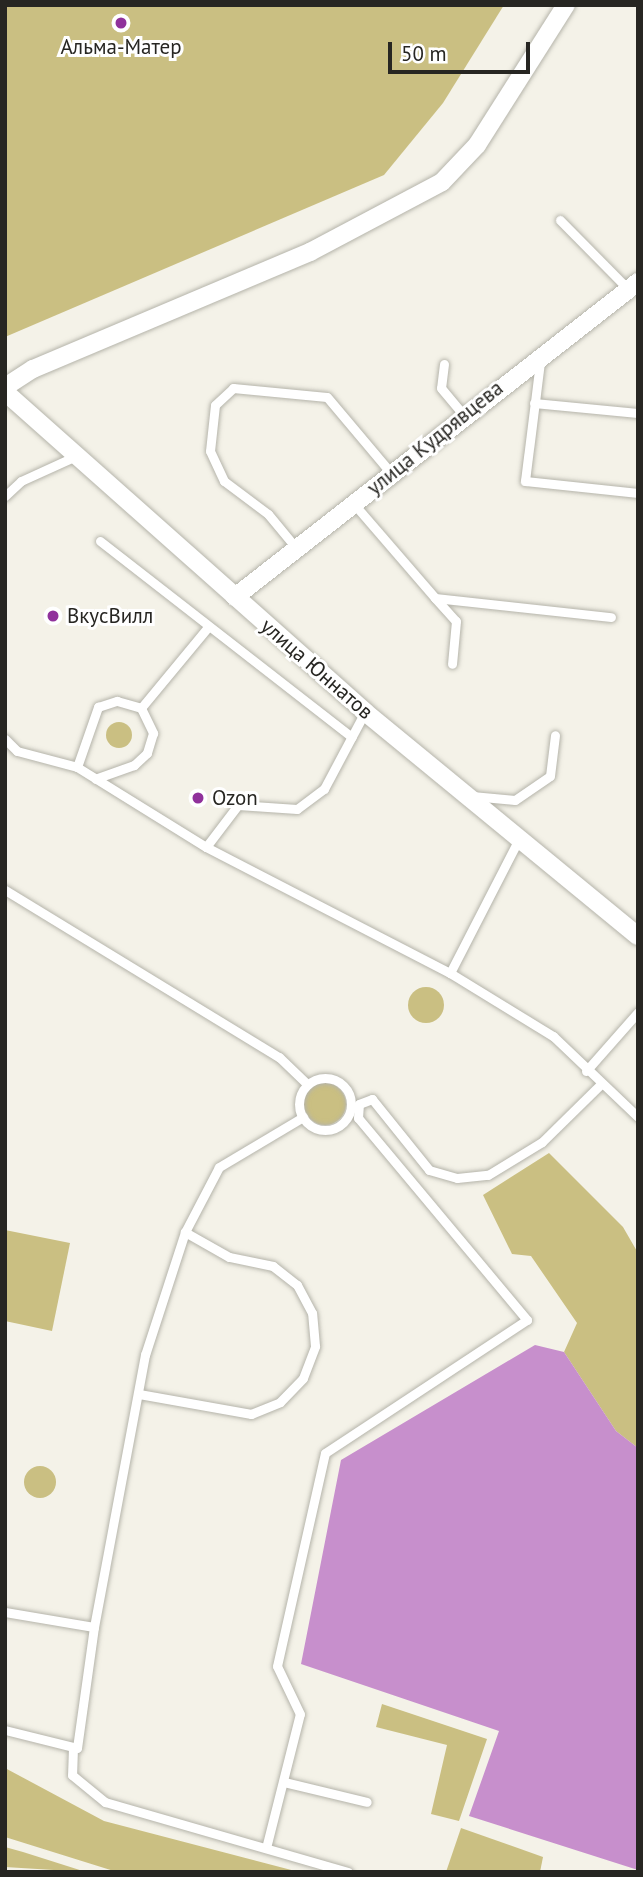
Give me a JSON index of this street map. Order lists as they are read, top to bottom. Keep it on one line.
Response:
{"streets":{"street":["улица Кудрявцева","улица Юннатов"]},"crossings":[["улица Кудрявцева","улица Юннатов"]],"places":["Альма-Матер","ВкусВилл","Ozon"],"scale_bar":"50 m"}
